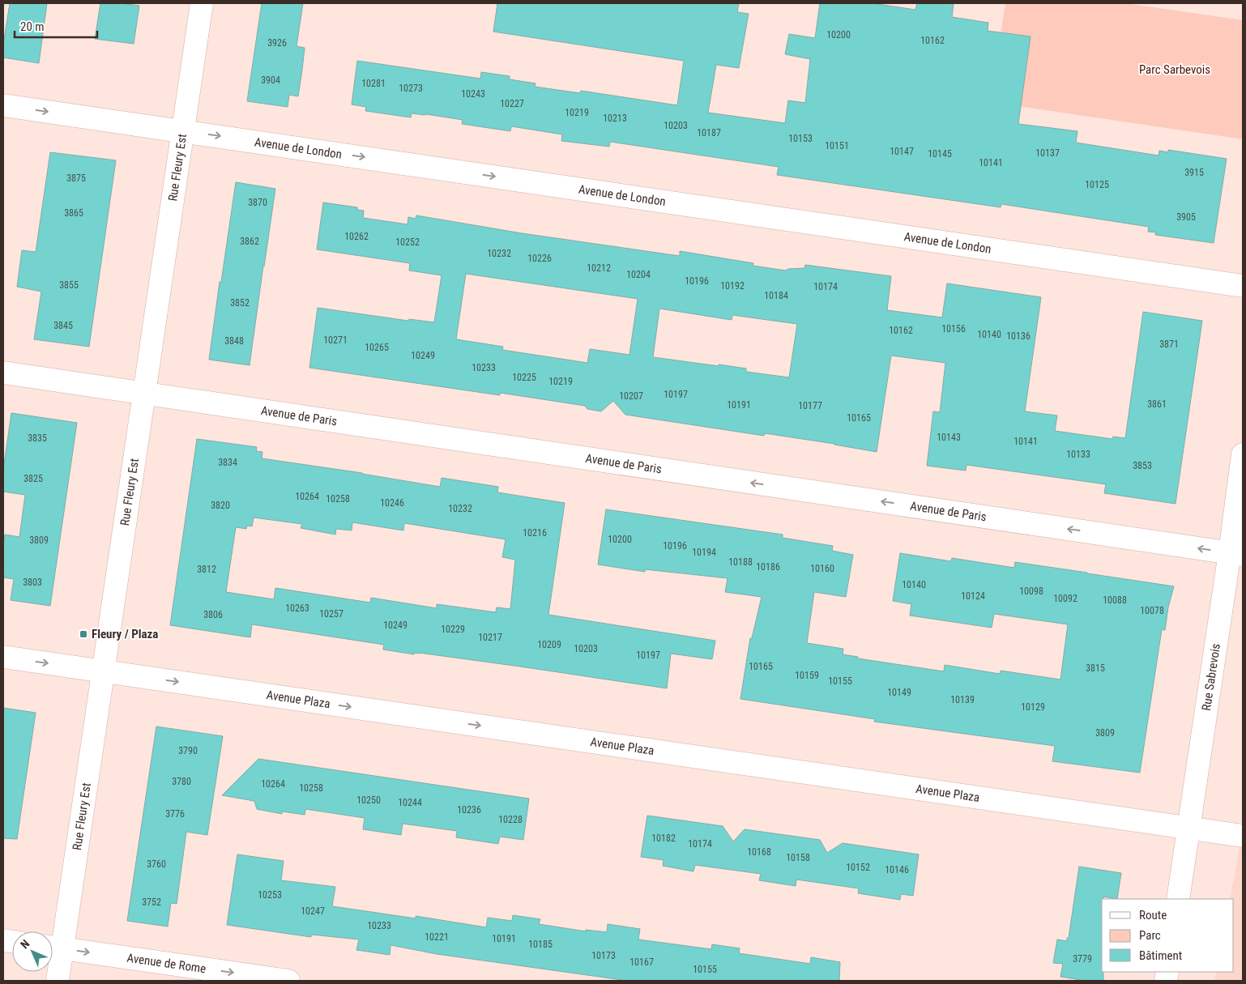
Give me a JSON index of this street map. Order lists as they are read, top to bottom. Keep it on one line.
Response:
{"streets":{"street":["Avenue de London","Rue Fleury Est","Avenue de Paris","Rue Sabrevois","Avenue Plaza","Avenue de Rome"]},"crossings":[["Avenue de London","Rue Fleury Est"],["Rue Fleury Est","Avenue de Paris"],["Rue Fleury Est","Avenue Plaza"],["Rue Fleury Est","Avenue de Rome"],["Avenue de Paris","Rue Sabrevois"],["Rue Sabrevois","Avenue Plaza"]],"one_way":["Avenue de London","Avenue de Paris","Avenue Plaza","Avenue de Rome"],"parks":["Parc Sarbevois"],"places":{"transit":["Fleury / Plaza"]},"house_numbers":["10200","10162","3926","3904","10281","10273","10243","10227","10219","10213","10203","10187","10153","10151","10147","10137","10145","10141","3915","3875","10125","3870","3865","3905","10262","3862","10252","10232","10226","10212","10204","10196","3855","10192","10174","10184","3852","3845","10156","10162","10140","10136","10271","3848","3871","10265","10249","10233","10225","10219","10197","10207","3861","10191","10177","10165","10143","3835","10141","10133","3834","3853","3825","10264","10258","10246","3820","10232","10216","10200","3809","10196","10194","10188","10186","10160","3812","3803","10140","10098","10124","10092","10088","10263","10078","10257","3806","10249","10229","10217","10209","10203","10197","10165","3815","10159","10155","10149","10139","10129","3809","3790","3780","10264","10258","10250","10244","10236","3776","10228","10182","10174","10168","10158","3760","10152","10146","10253","3752","10247","10233","10221","10191","10185","10173","3779","10167","10155"],"legend":["Route","Parc","Bâtiment"],"scale_bar":"20 m","north":"top left"}
